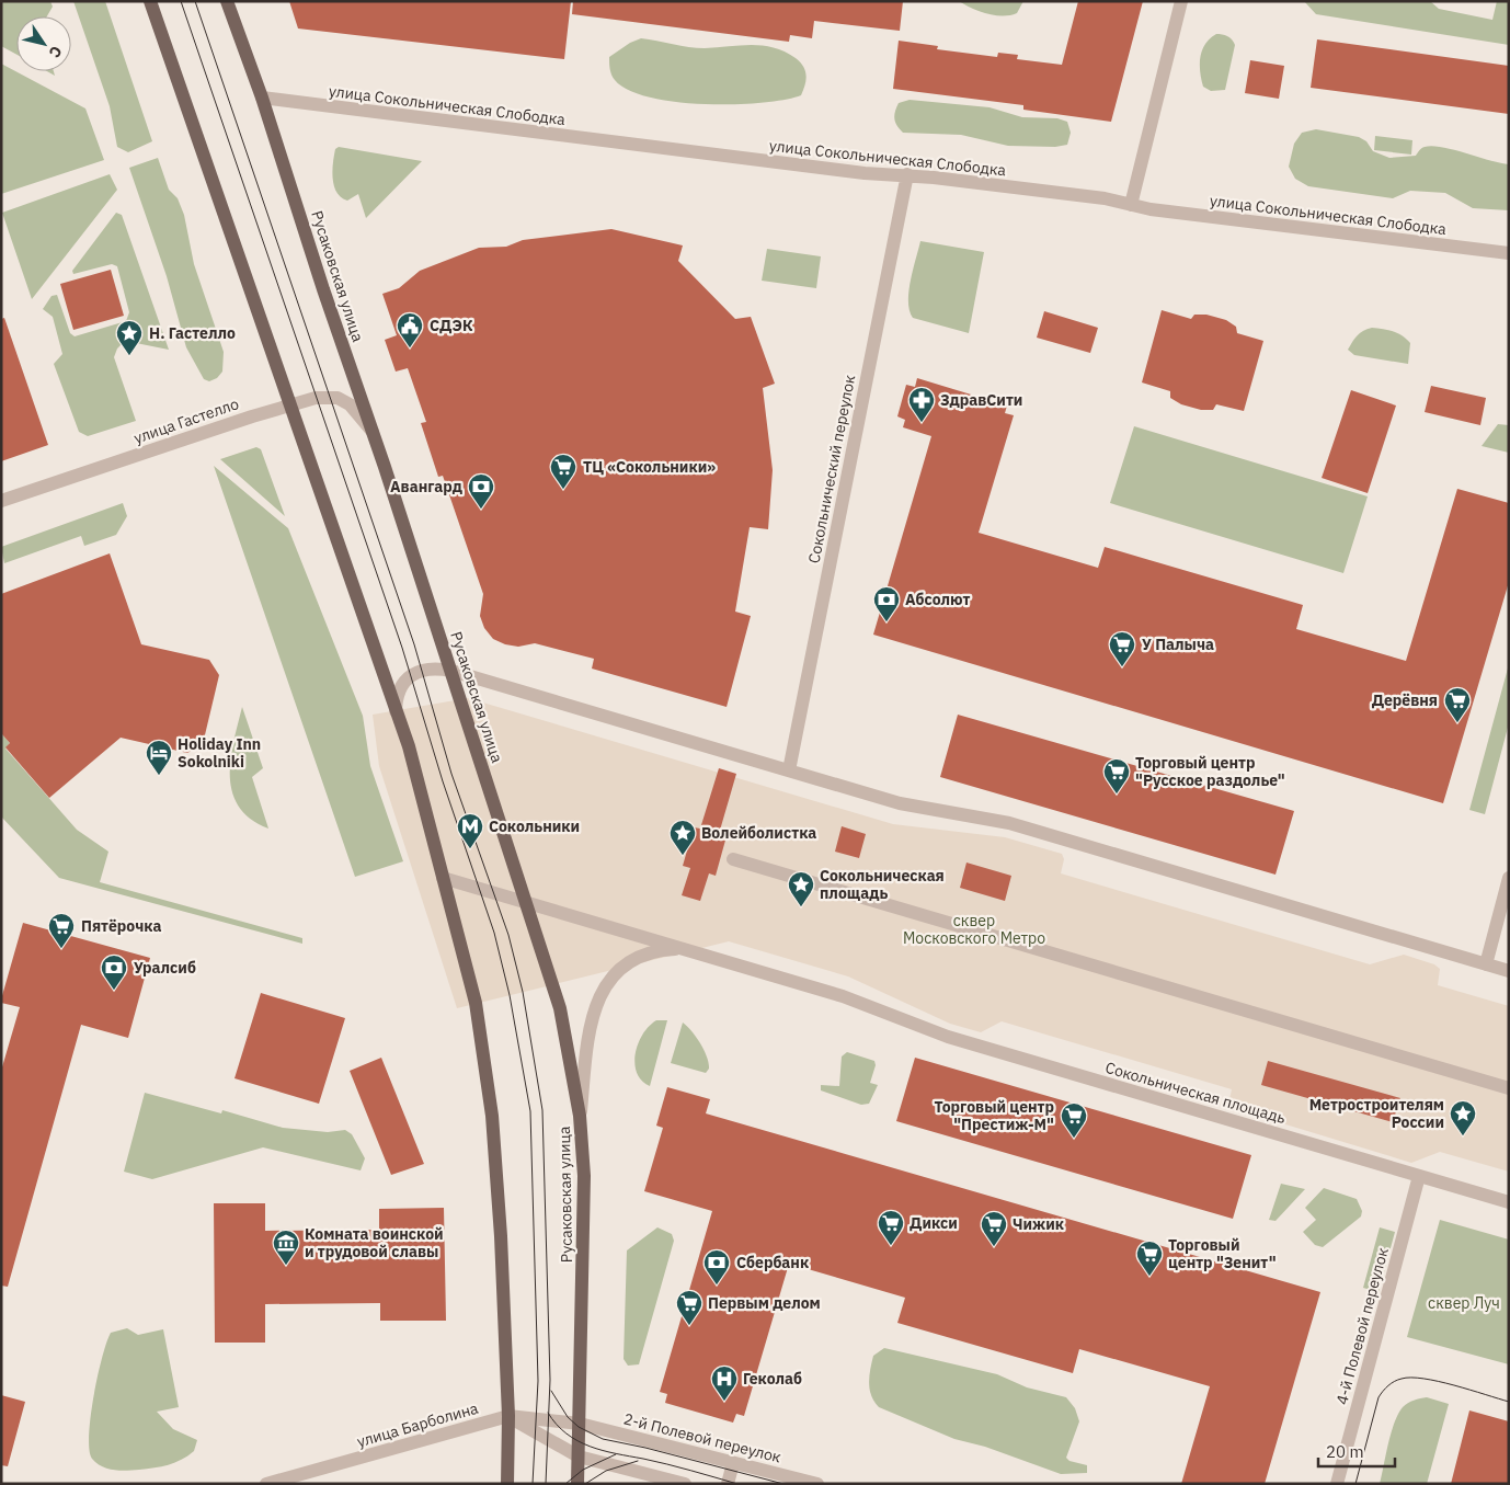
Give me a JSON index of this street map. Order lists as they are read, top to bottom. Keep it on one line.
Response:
{"streets":{"main road":["Русаковская улица"],"street":["улица Сокольническая Слободка","улица Гастелло","Сокольнический переулок","Сокольническая площадь","4-й Полевой переулок","улица Барболина","2-й Полевой переулок"]},"crossings":[["улица Сокольническая Слободка","Русаковская улица"],["улица Сокольническая Слободка","Сокольнический переулок"],["Русаковская улица","улица Гастелло"],["Русаковская улица","Сокольническая площадь"],["Русаковская улица","улица Барболина"],["Русаковская улица","2-й Полевой переулок"],["Сокольническая площадь","4-й Полевой переулок"],["улица Барболина","2-й Полевой переулок"]],"parks":["сквер Московского Метро","сквер Луч"],"places":{"public building":["СДЭК"],"place":["Н. Гастелло","Волейболистка","Сокольническая площадь","Метростроителям России"],"pharmacy":["ЗдравСити"],"supermarket":["ТЦ «Сокольники»","У Палыча","Дерёвня","Торговый центр \"Русское раздолье\"","Пятёрочка","Торговый центр \"Престиж-М\"","Дикси","Чижик","Торговый центр \"Зенит\"","Первым делом"],"bank":["Авангард","Абсолют","Уралсиб","Сбербанк"],"hotel":["Holiday Inn Sokolniki"],"metro station":["Сокольники"],"museum":["Комната воинской и трудовой славы"],"hospital":["Геколаб"]},"scale_bar":"20 m","north":"bottom right"}
